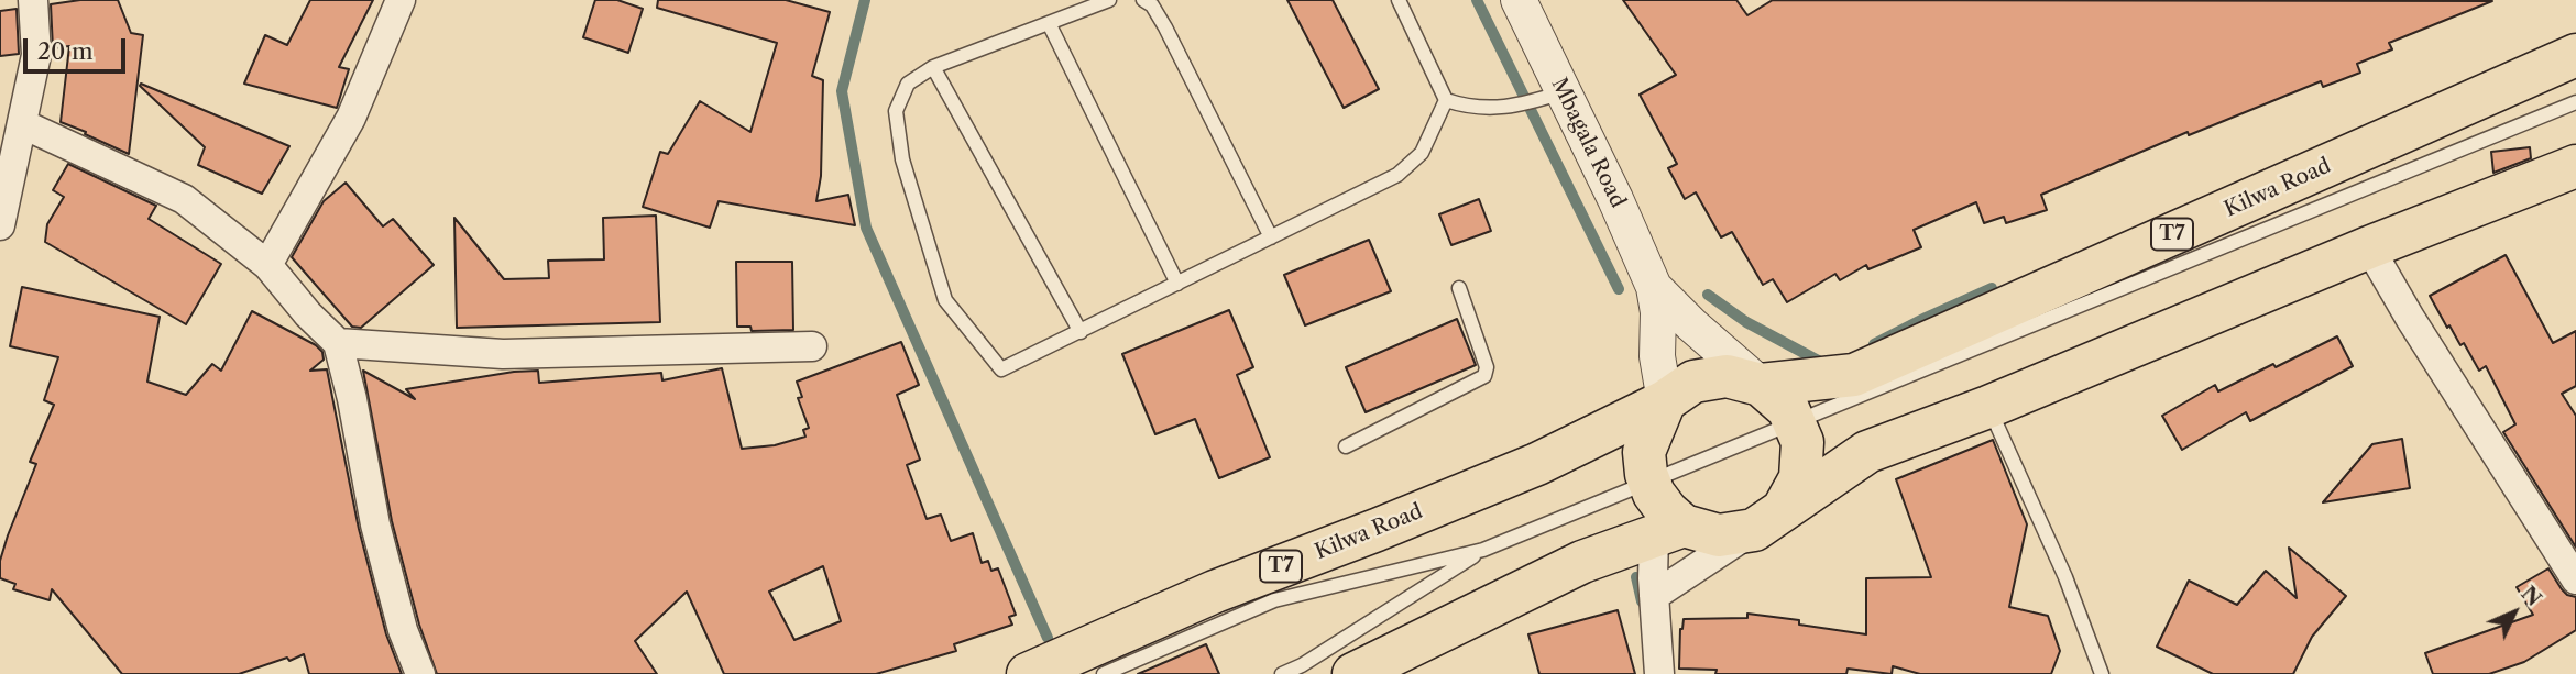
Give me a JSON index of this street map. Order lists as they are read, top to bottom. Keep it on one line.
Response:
{"streets":{"highway":["Kilwa Road","T7"],"street":["Mbagala Road"]},"crossings":[["Mbagala Road","Kilwa Road"],["Mbagala Road","T7"],["Kilwa Road","T7"]],"scale_bar":"20 m","north":"top right"}
